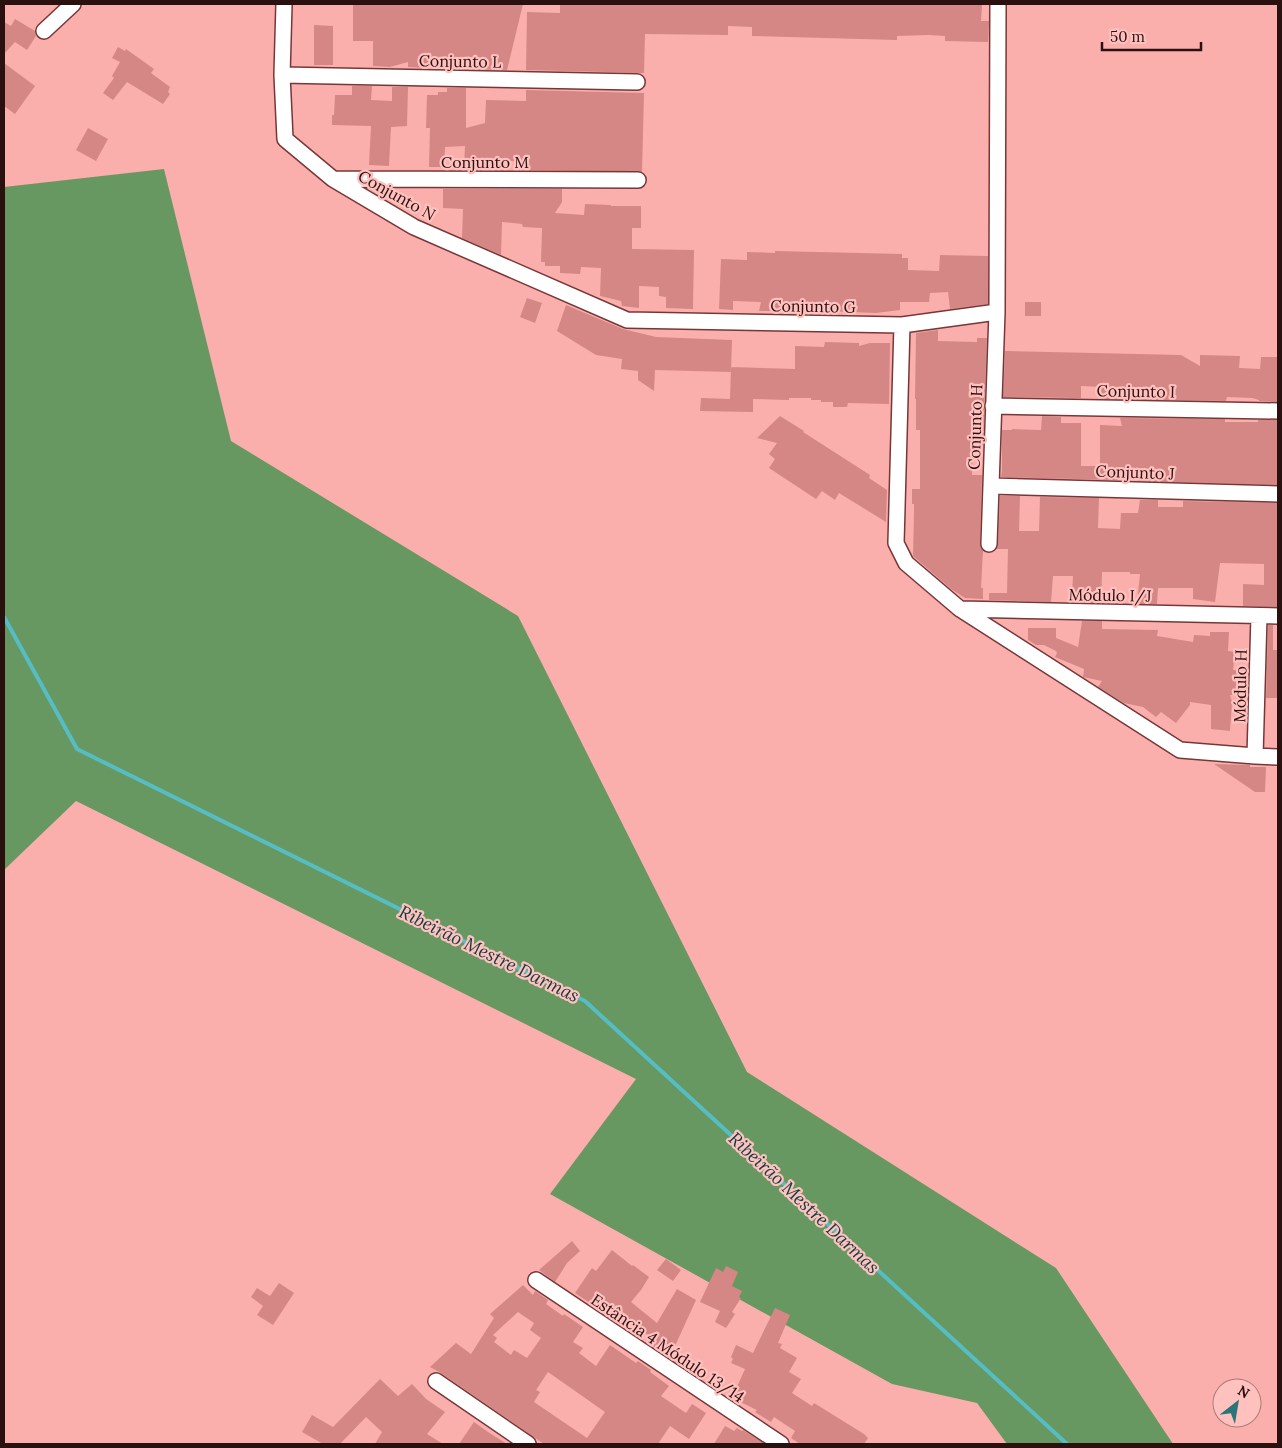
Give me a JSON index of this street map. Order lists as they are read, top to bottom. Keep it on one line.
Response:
{"streets":{"street":["Conjunto L","Conjunto M","Conjunto N","Conjunto G","Conjunto I","Conjunto H","Conjunto J","Módulo I/J","Módulo H","Estância 4 Módulo 13/14"]},"crossings":[["Conjunto L","Conjunto N"],["Conjunto M","Conjunto N"],["Conjunto N","Conjunto G"],["Conjunto G","Conjunto H"],["Conjunto I","Conjunto H"],["Conjunto H","Conjunto J"],["Módulo I/J","Módulo H"]],"water":["Ribeirão Mestre Darmas"],"scale_bar":"50 m","north":"top right"}
